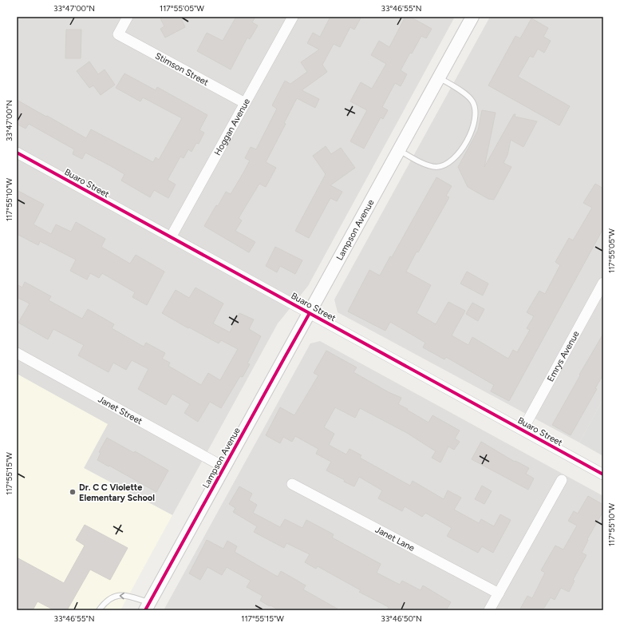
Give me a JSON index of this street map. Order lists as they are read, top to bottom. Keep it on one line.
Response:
{"streets":{"street":["Stimson Street","Hoggan Avenue","Buaro Street","Lampson Avenue","Emrys Avenue","Janet Street","Janet Lane"]},"crossings":[["Stimson Street","Hoggan Avenue"],["Hoggan Avenue","Buaro Street"],["Buaro Street","Lampson Avenue"],["Buaro Street","Emrys Avenue"],["Lampson Avenue","Janet Street"]],"places":["Dr. C C Violette Elementary School"],"coordinates":["33°47'00\"N","117°55'05\"W","33°46'55\"N","117°55'10\"W","117°55'15\"W","33°46'50\"N"]}
